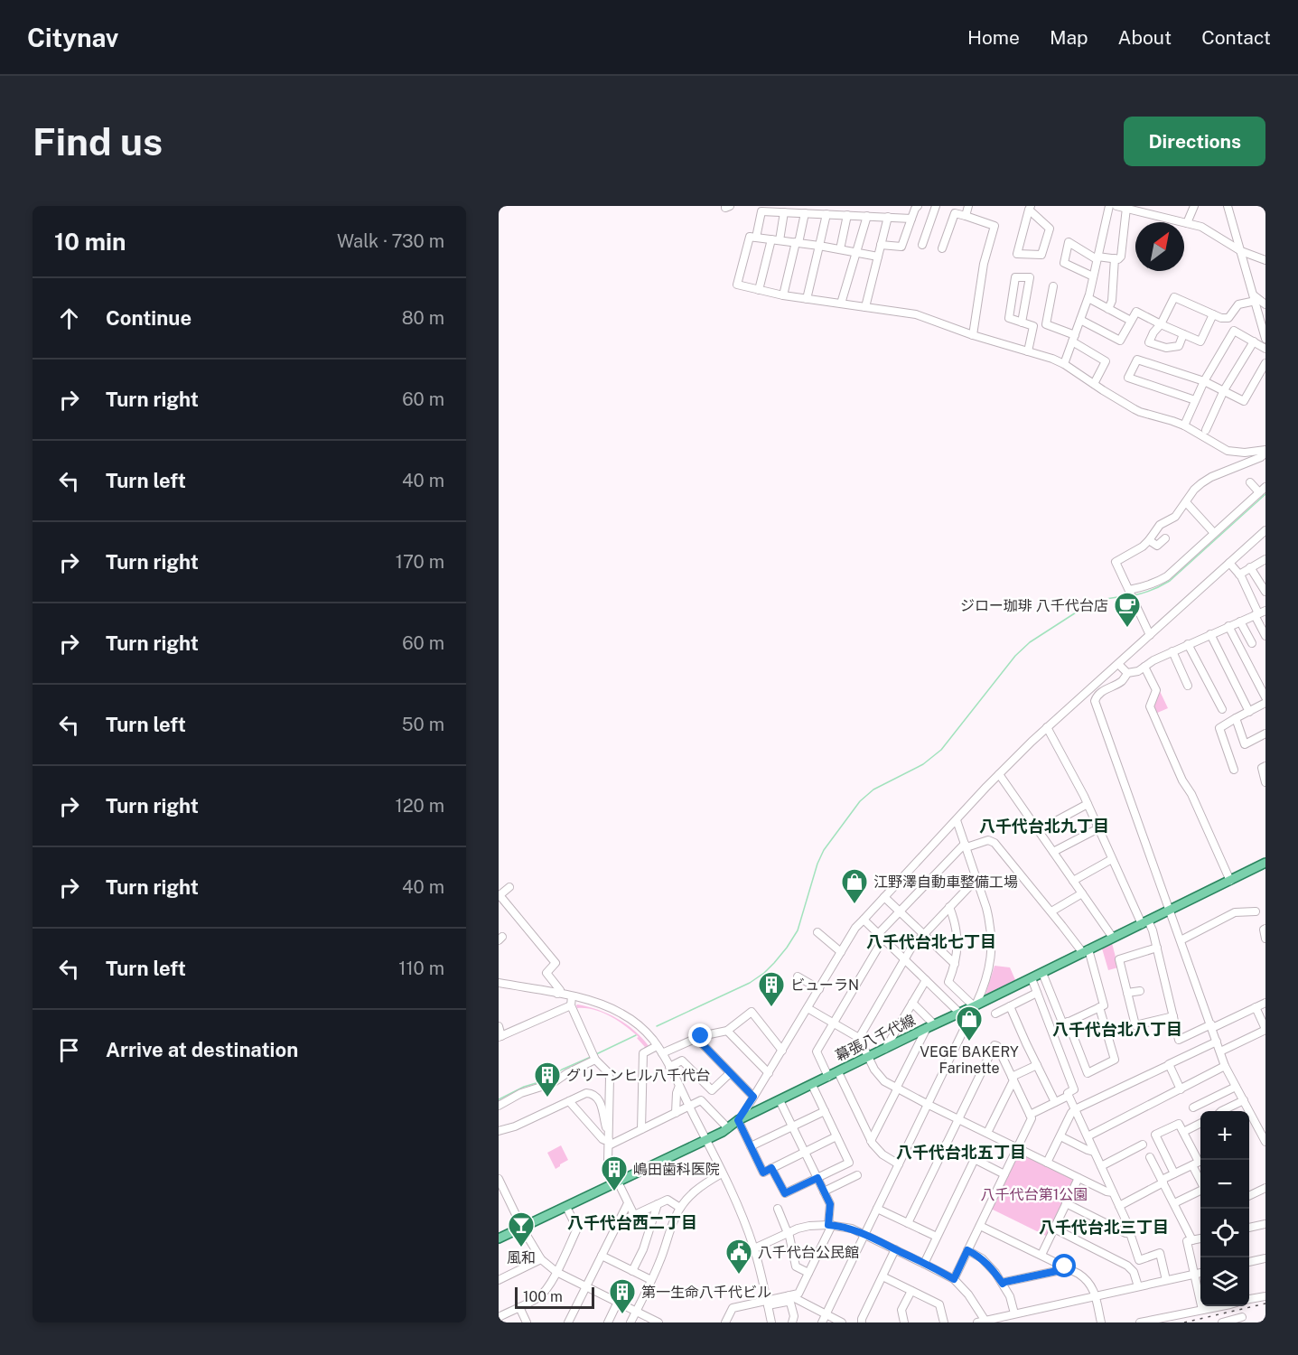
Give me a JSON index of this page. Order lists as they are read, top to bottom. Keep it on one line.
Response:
{"streets":{"main road":["幕張八千代線"]},"districts":["八千代台北九丁目","八千代台北七丁目","八千代台北八丁目","八千代台北五丁目","八千代台西二丁目","八千代台北三丁目"],"parks":["八千代台第1公園"],"places":{"cafe":["ジロー珈琲 八千代台店"],"shop":["江野澤自動車整備工場","VEGE BAKERY Farinette"],"building":["ビューラN","グリーンヒル八千代台","嶋田歯科医院","第一生命八千代ビル"],"bar":["風和"],"public building":["八千代台公民館"]},"scale_bar":"100 m","north":"top right","page":{"header":"Citynav","nav":["Home","Map","About","Contact"],"buttons":"Directions","title":"Find us","heading":["10 min","Walk · 730 m"],"list":[["Continue","80 m"],["Turn right","60 m"],["Turn left","40 m"],["Turn right","170 m"],["Turn right","60 m"],["Turn left","50 m"],["Turn right","120 m"],["Turn right","40 m"],["Turn left","110 m"],"Arrive at destination"],"map_buttons":["+","−"],"scale":"100 m"}}
